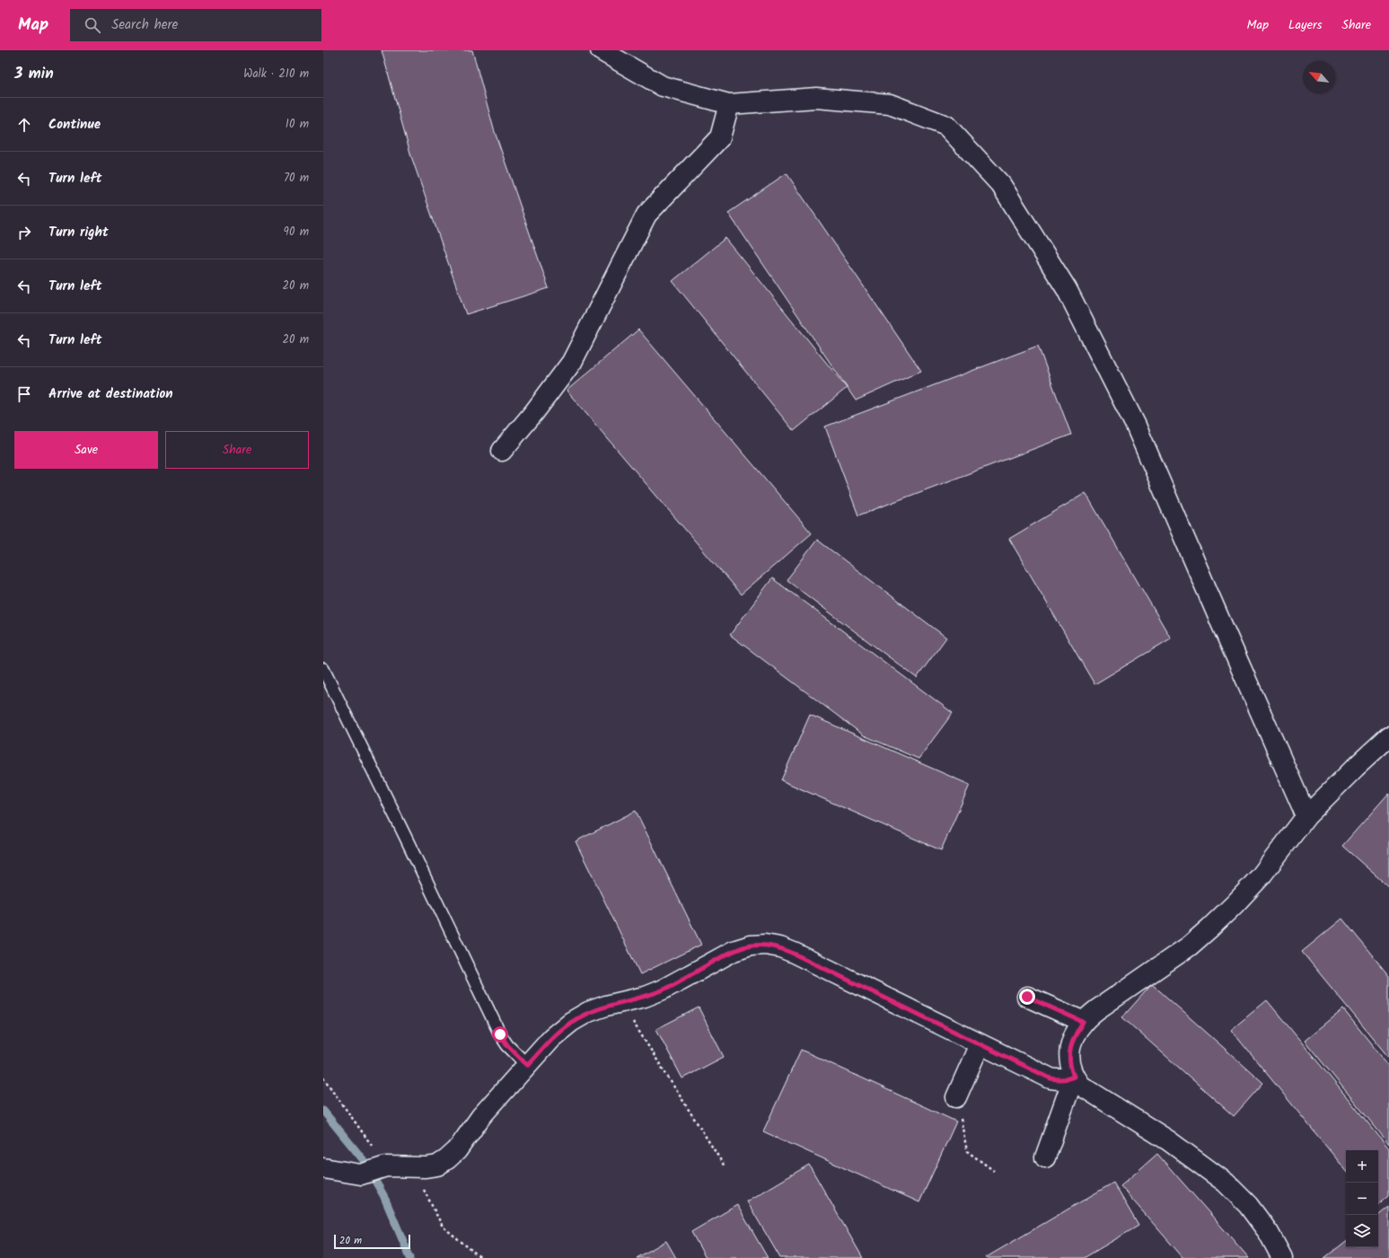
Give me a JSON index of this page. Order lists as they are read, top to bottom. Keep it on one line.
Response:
{"scale_bar":"20 m","north":"top left","page":{"header":"Map","search":"Search here","nav":["Map","Layers","Share"],"heading":["3 min","Walk · 210 m"],"list":[["Continue","10 m"],["Turn left","70 m"],["Turn right","90 m"],["Turn left","20 m"],["Turn left","20 m"],"Arrive at destination"],"buttons":["Save","Share"],"map_buttons":["+","−"],"scale":"20 m"}}
